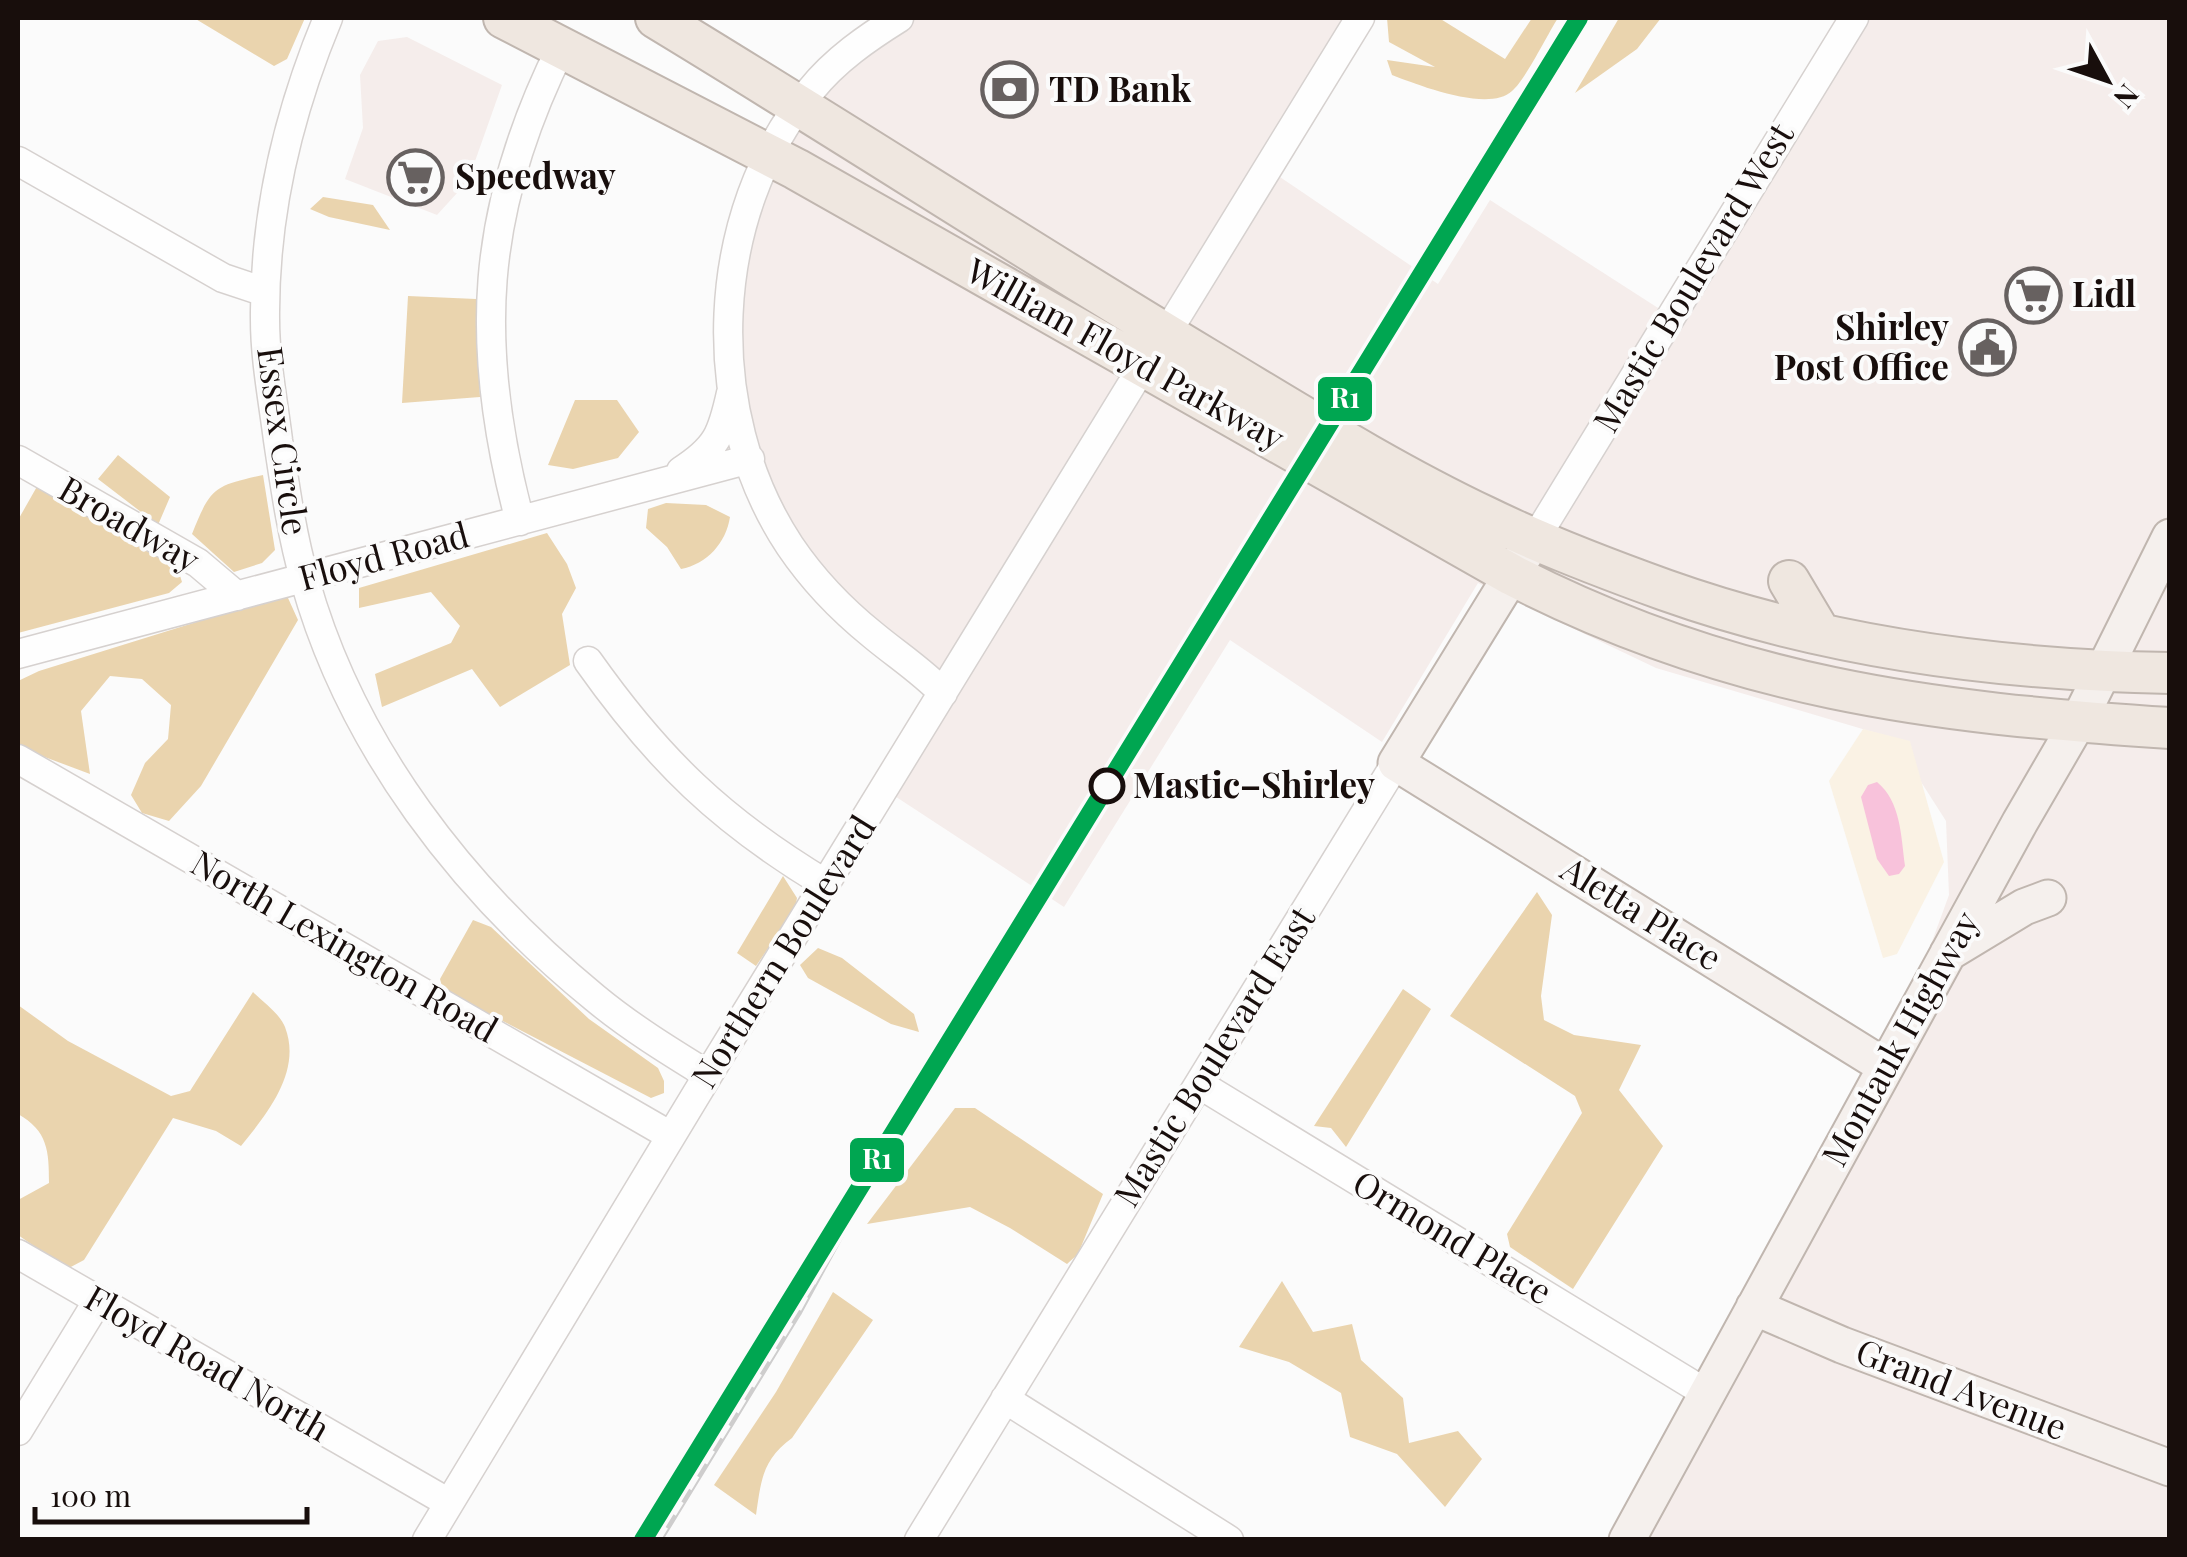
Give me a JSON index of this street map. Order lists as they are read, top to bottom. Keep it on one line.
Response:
{"streets":{"highway":["William Floyd Parkway"],"main road":["Aletta Place","Montauk Highway","Mastic Boulevard East","Grand Avenue"],"street":["Mastic Boulevard West","Essex Circle","Broadway","Floyd Road","North Lexington Road","Northern Boulevard","Ormond Place","Floyd Road North"]},"crossings":[["Mastic Boulevard West","William Floyd Parkway"],["Mastic Boulevard West","Mastic Boulevard East"],["William Floyd Parkway","Northern Boulevard"],["William Floyd Parkway","Montauk Highway"],["William Floyd Parkway","Mastic Boulevard East"],["Essex Circle","Floyd Road"],["Essex Circle","Northern Boulevard"],["Broadway","Floyd Road"],["Aletta Place","Montauk Highway"],["Aletta Place","Mastic Boulevard East"],["North Lexington Road","Northern Boulevard"],["Northern Boulevard","Floyd Road North"],["Montauk Highway","Ormond Place"],["Montauk Highway","Grand Avenue"],["Mastic Boulevard East","Ormond Place"]],"places":{"bank":["TD Bank"],"supermarket":["Speedway","Lidl"],"public building":["Shirley Post Office"],"other":["Mastic–Shirley"]},"lines":["transit line R1"],"scale_bar":"100 m","north":"bottom right"}
